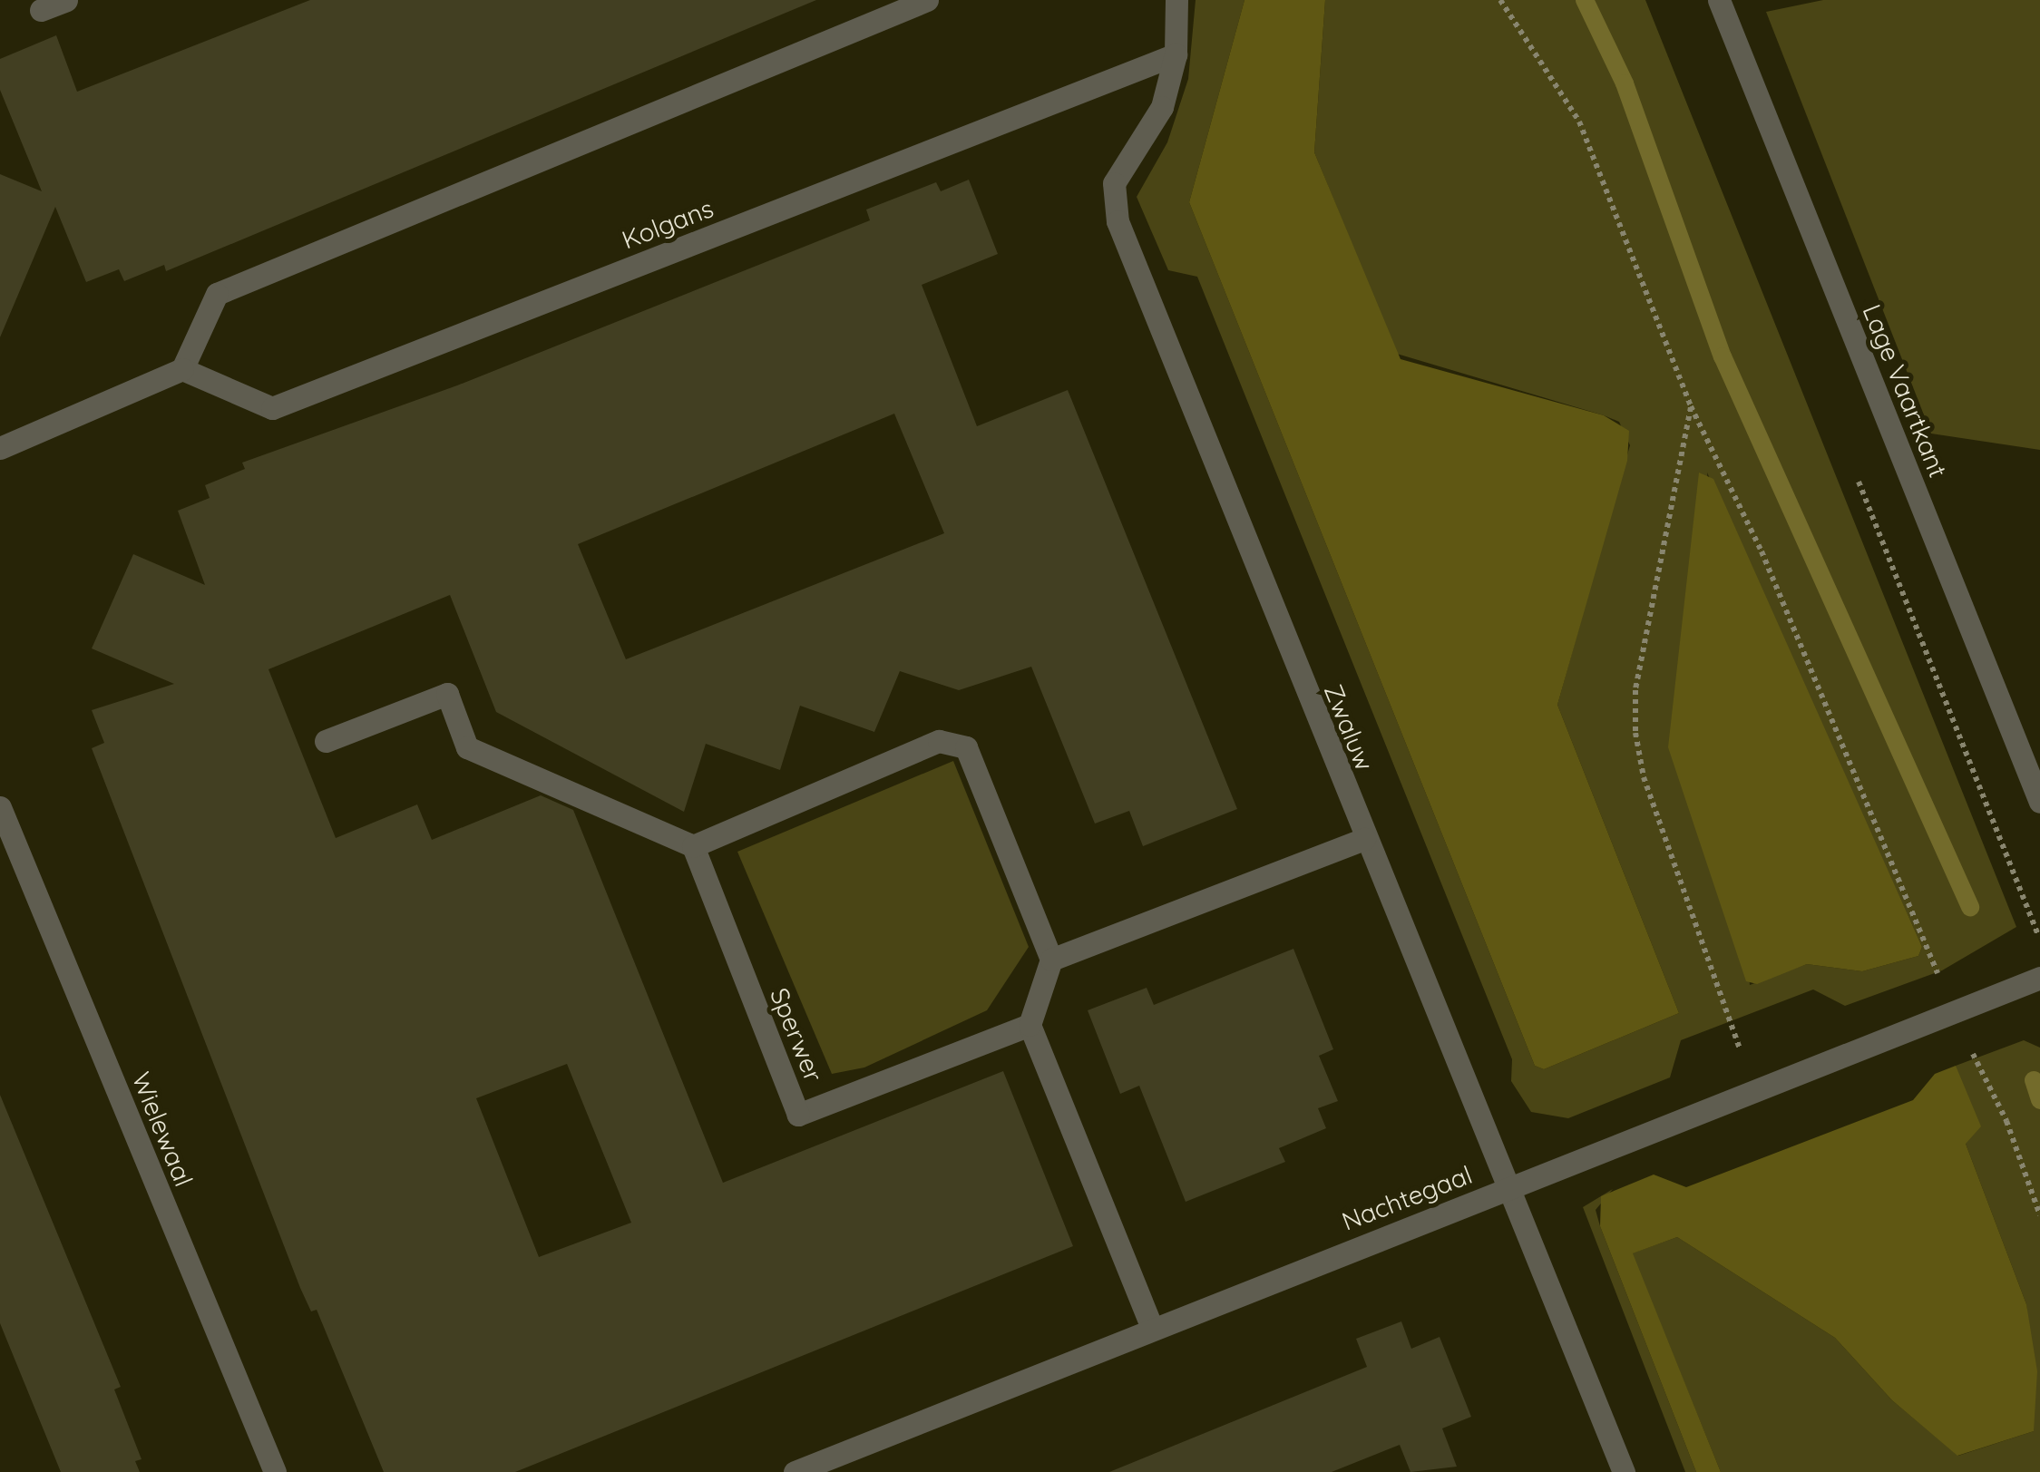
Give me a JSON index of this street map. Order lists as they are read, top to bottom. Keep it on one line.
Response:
{"streets":{"street":["Kolgans","Lage Vaartkant","Zwaluw","Sperwer","Wielewaal","Nachtegaal"]},"crossings":[["Kolgans","Zwaluw"],["Zwaluw","Nachtegaal"]]}
